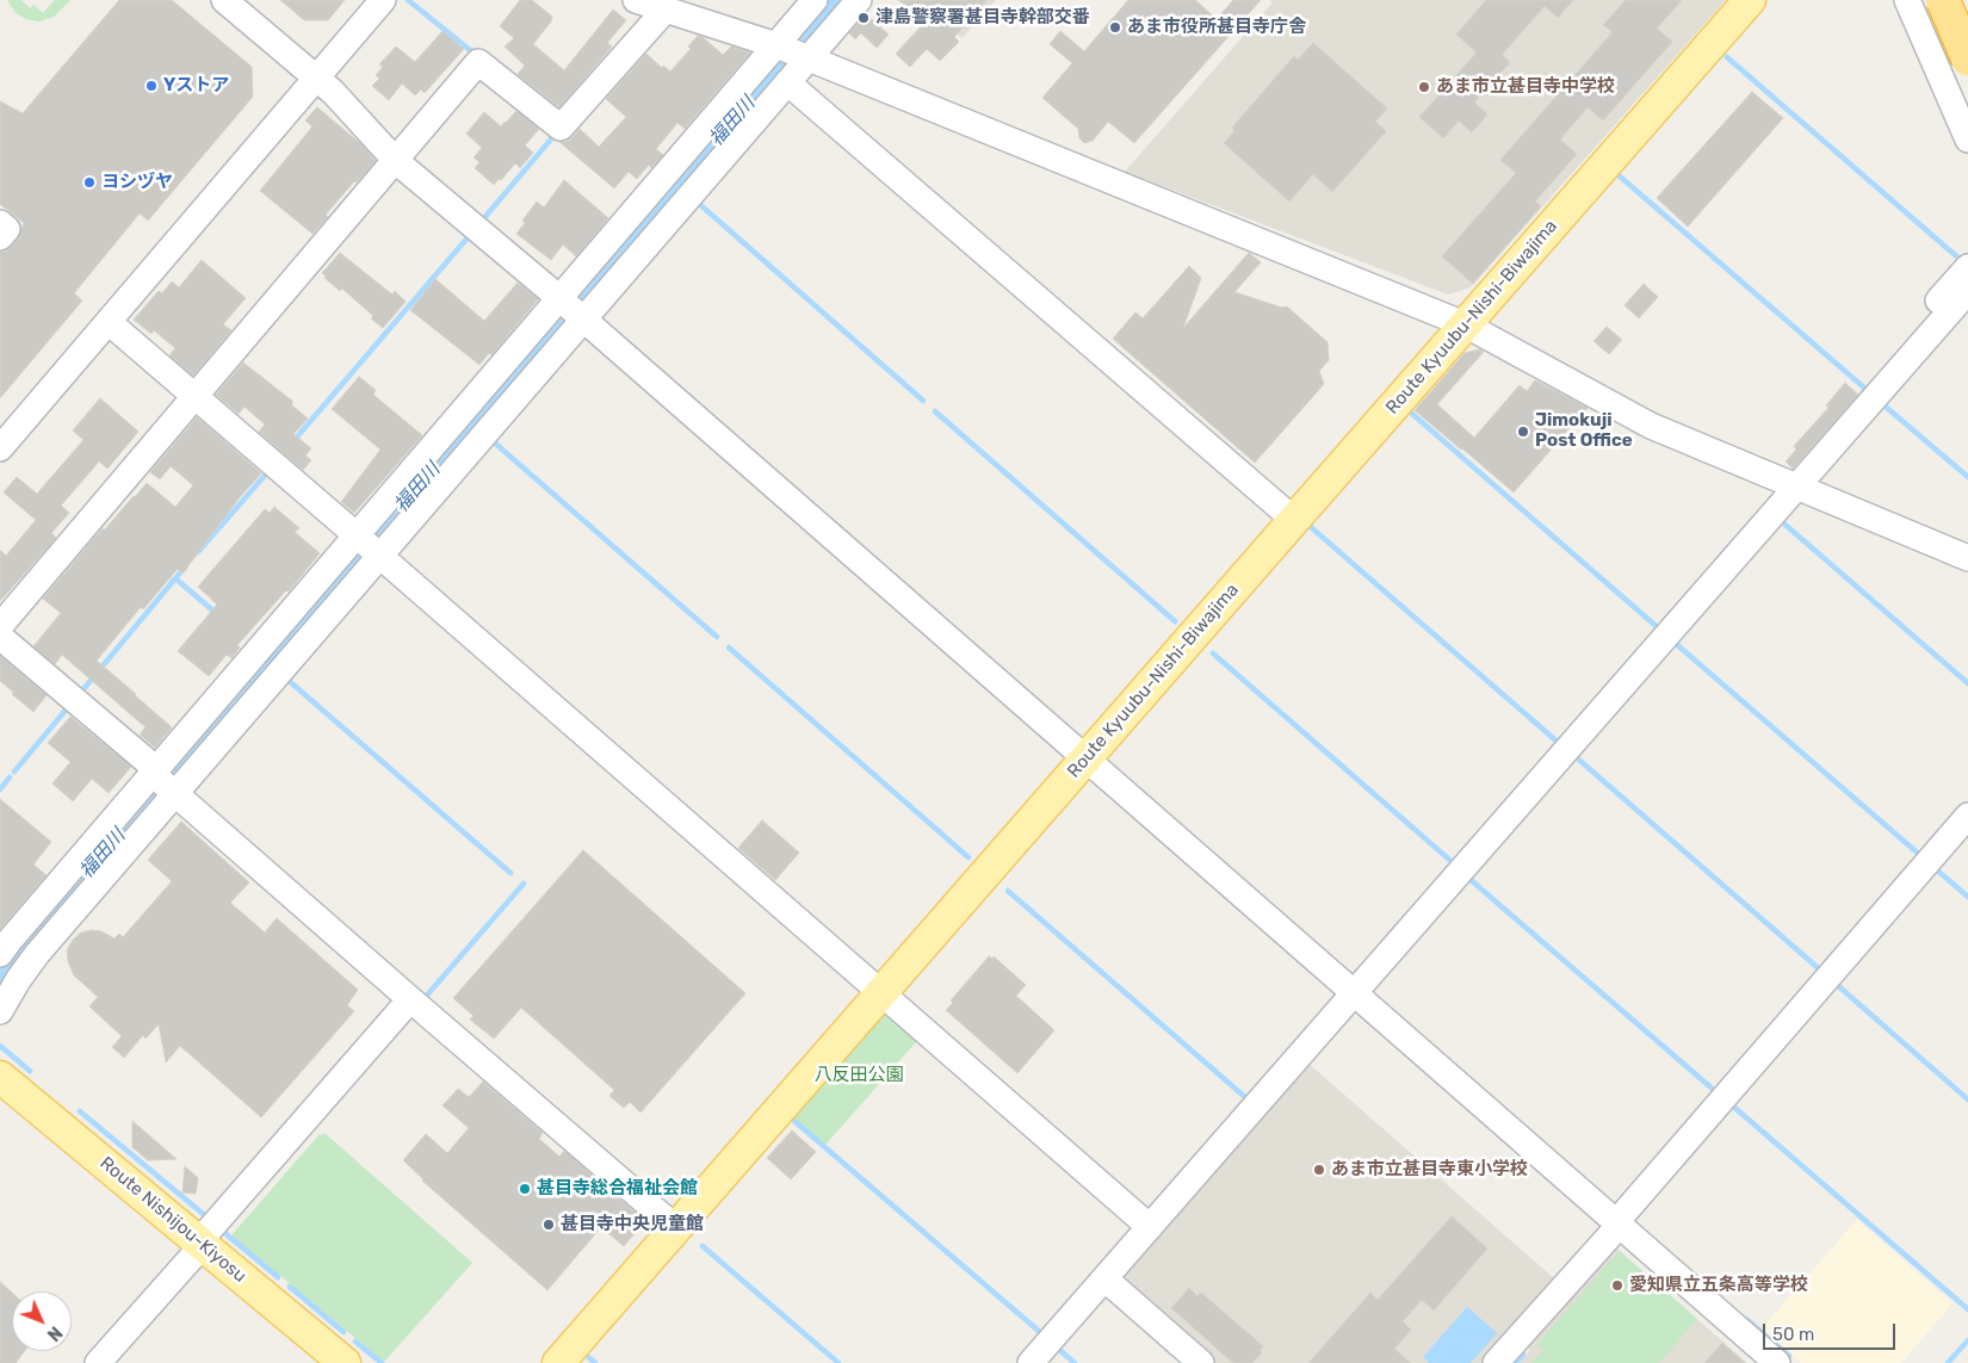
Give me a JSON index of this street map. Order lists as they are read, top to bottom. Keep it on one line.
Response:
{"streets":{"main road":["Route Kyuubu-Nishi-Biwajima","Route Nishijou-Kiyosu"]},"water":["福田川"],"parks":["八反田公園"],"places":["津島警察署甚目寺幹部交番","あま市役所甚目寺庁舎","Yストア","あま市立甚目寺中学校","ヨシヅヤ","Jimokuji Post Office","あま市立甚目寺東小学校","甚目寺総合福祉会館","甚目寺中央児童館","愛知県立五条高等学校"],"scale_bar":"50 m","north":"bottom right"}
